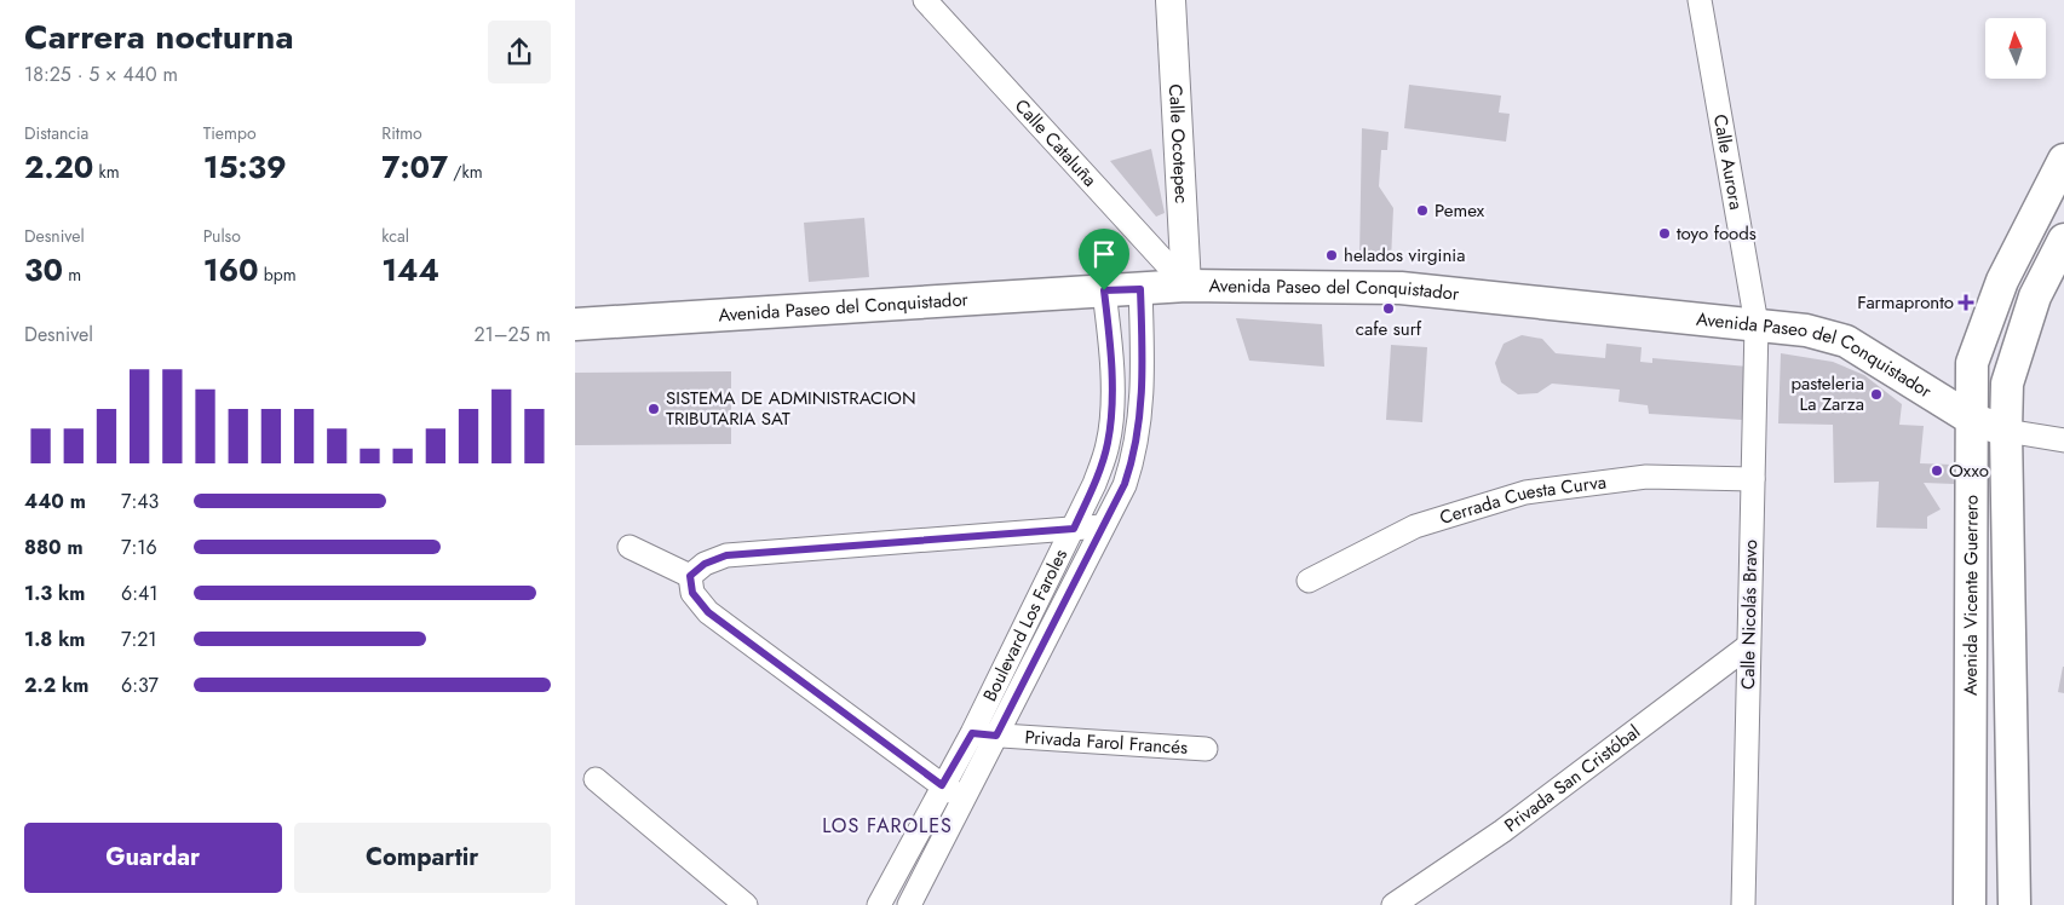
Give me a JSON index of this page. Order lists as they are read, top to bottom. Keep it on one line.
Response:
{"streets":{"main road":["Avenida Paseo del Conquistador","Avenida Vicente Guerrero"],"street":["Calle Cataluña","Calle Ocotepec","Calle Aurora","Cerrada Cuesta Curva","Calle Nicolás Bravo","Boulevard Los Faroles","Privada Farol Francés","Privada San Cristóbal"]},"crossings":[["Calle Cataluña","Calle Ocotepec"],["Calle Cataluña","Avenida Paseo del Conquistador"],["Calle Ocotepec","Avenida Paseo del Conquistador"],["Calle Aurora","Avenida Paseo del Conquistador"],["Calle Aurora","Calle Nicolás Bravo"],["Avenida Paseo del Conquistador","Avenida Vicente Guerrero"],["Avenida Paseo del Conquistador","Calle Nicolás Bravo"],["Avenida Paseo del Conquistador","Boulevard Los Faroles"],["Cerrada Cuesta Curva","Calle Nicolás Bravo"],["Calle Nicolás Bravo","Privada San Cristóbal"],["Boulevard Los Faroles","Privada Farol Francés"]],"districts":["LOS FAROLES"],"places":{"other":["Pemex","toyo foods","helados virginia","cafe surf","pasteleria La Zarza","SISTEMA DE ADMINISTRACION TRIBUTARIA SAT","Oxxo"],"health":["Farmapronto"]},"north":"top","page":{"heading":["Carrera nocturna","18:25 · 5 × 440 m"],"stats":[["Distancia","2.20 km"],["Tiempo","15:39"],["Ritmo","7:07 /km"],["Desnivel","30 m"],["Pulso","160 bpm"],["kcal","144"]],"chart":["Desnivel","21–25 m"],"list":[{"name":"440 m","note":"7:43"},{"name":"880 m","note":"7:16"},{"name":"1.3 km","note":"6:41"},{"name":"1.8 km","note":"7:21"},{"name":"2.2 km","note":"6:37"}],"buttons":["Guardar","Compartir"]}}
